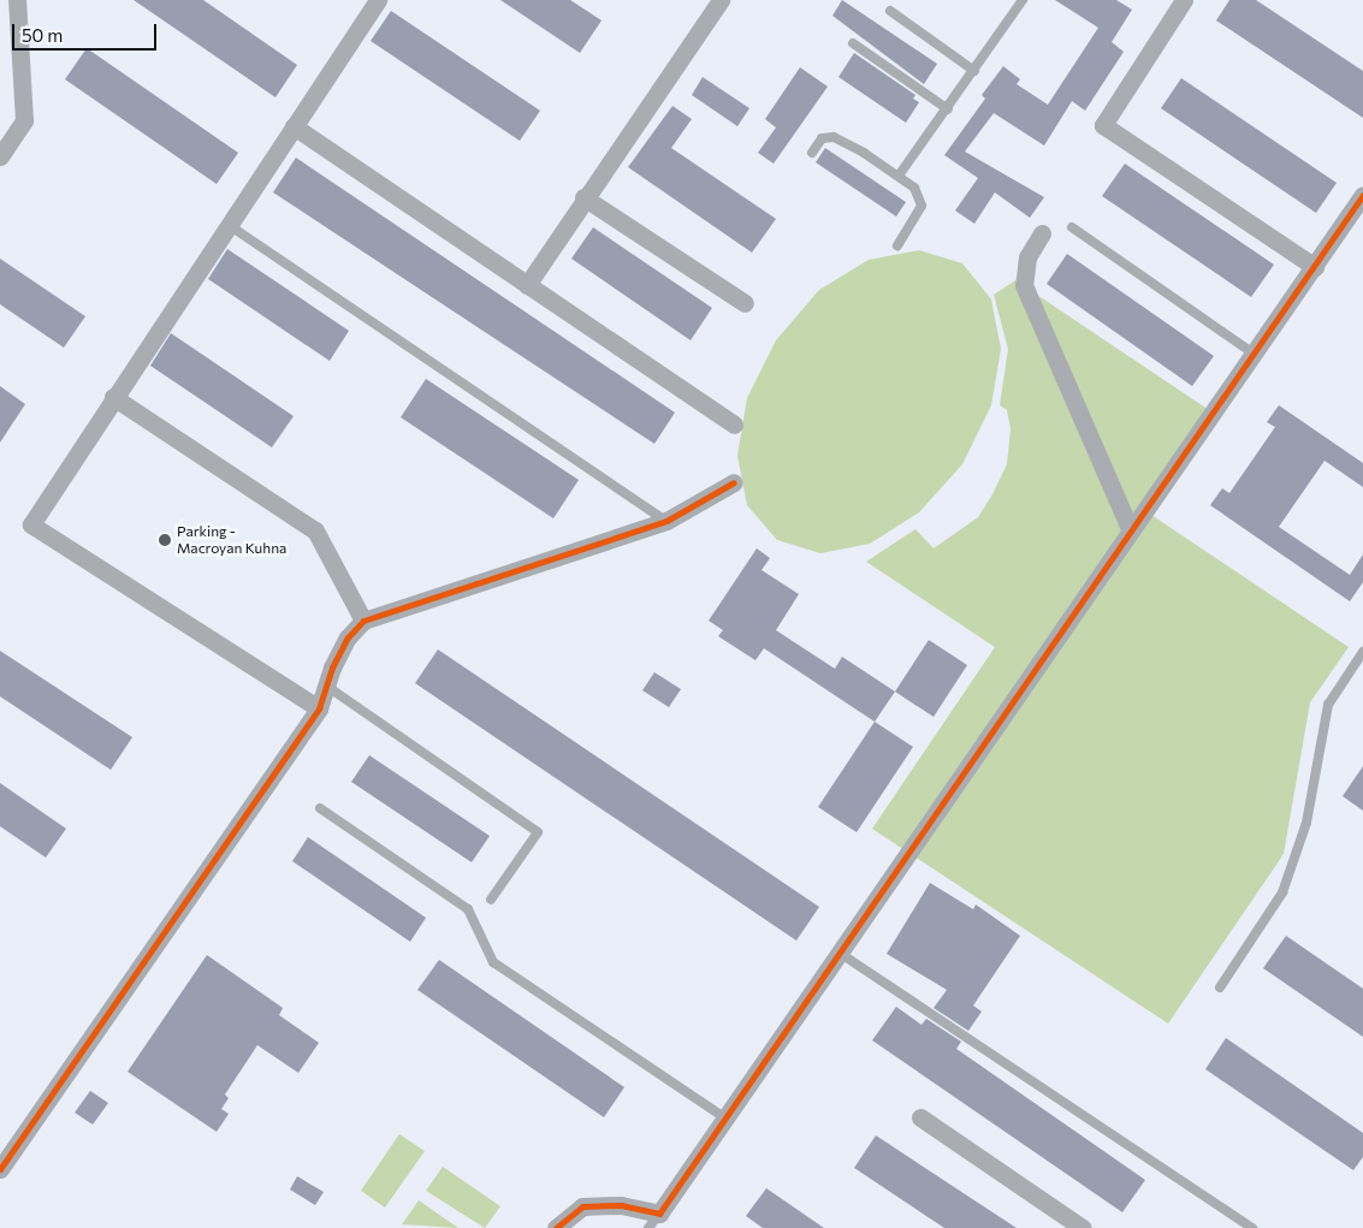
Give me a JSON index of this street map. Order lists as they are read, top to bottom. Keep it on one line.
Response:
{"places":["Parking - Macroyan Kuhna"],"scale_bar":"50 m"}
